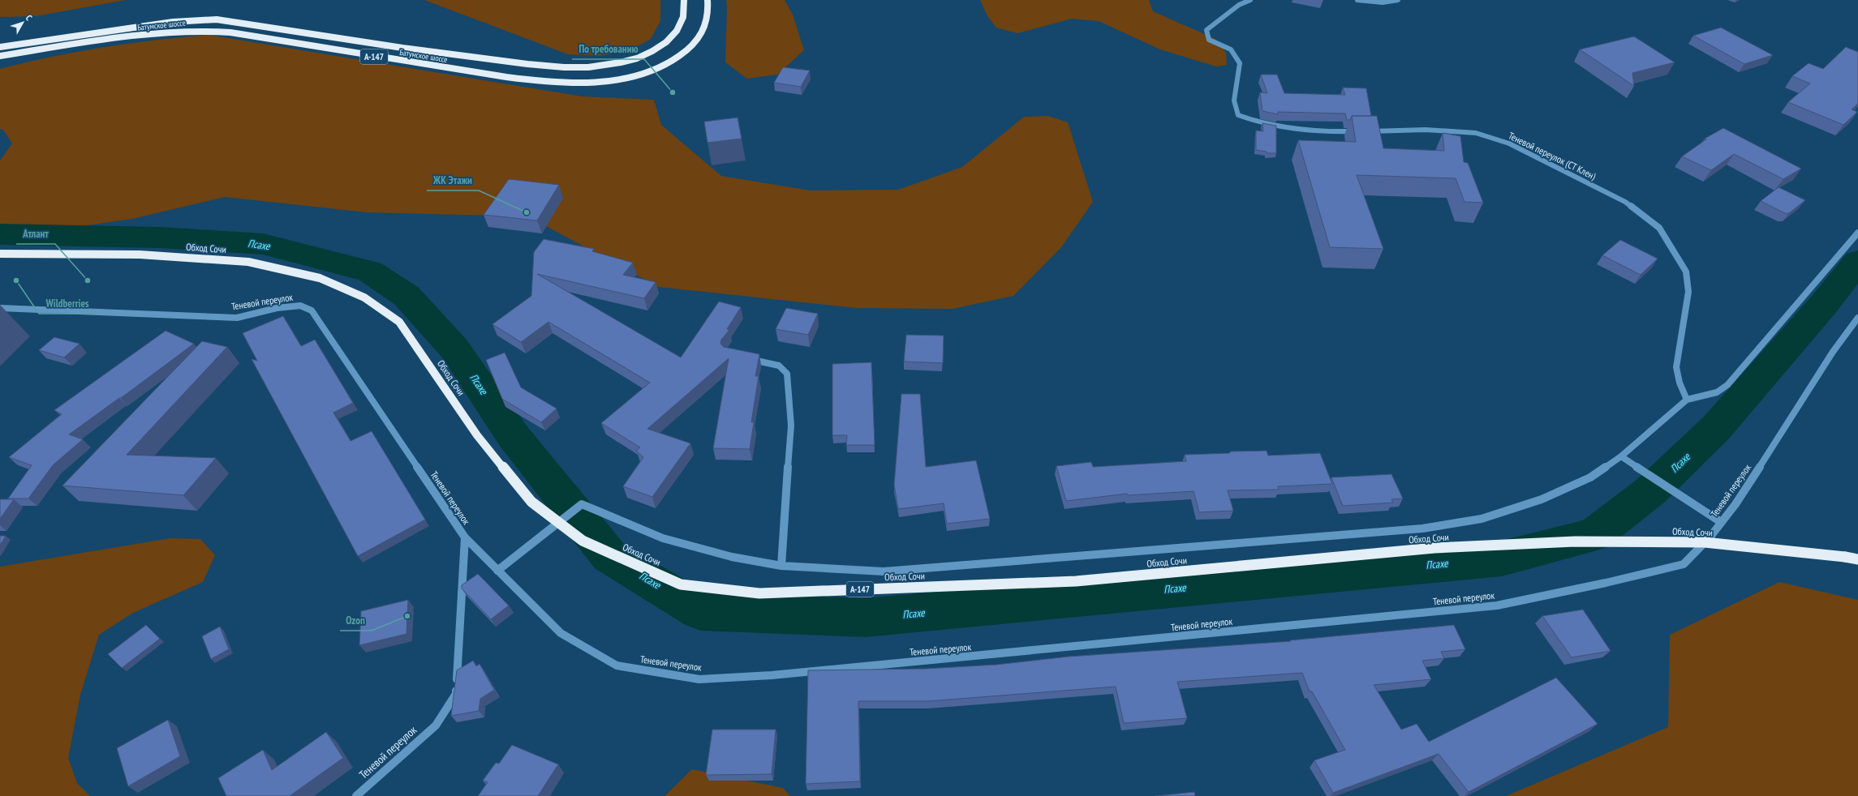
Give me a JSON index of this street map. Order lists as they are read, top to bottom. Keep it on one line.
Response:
{"streets":{"highway":["Батумское шоссе","А-147","Обход Сочи"],"street":["Теневой переулок (СТ Клен)","Теневой переулок"]},"water":["Псахе"],"places":["По требованию","ЖК Этажи","Wildberries","Атлант","Ozon"],"north":"top right"}
